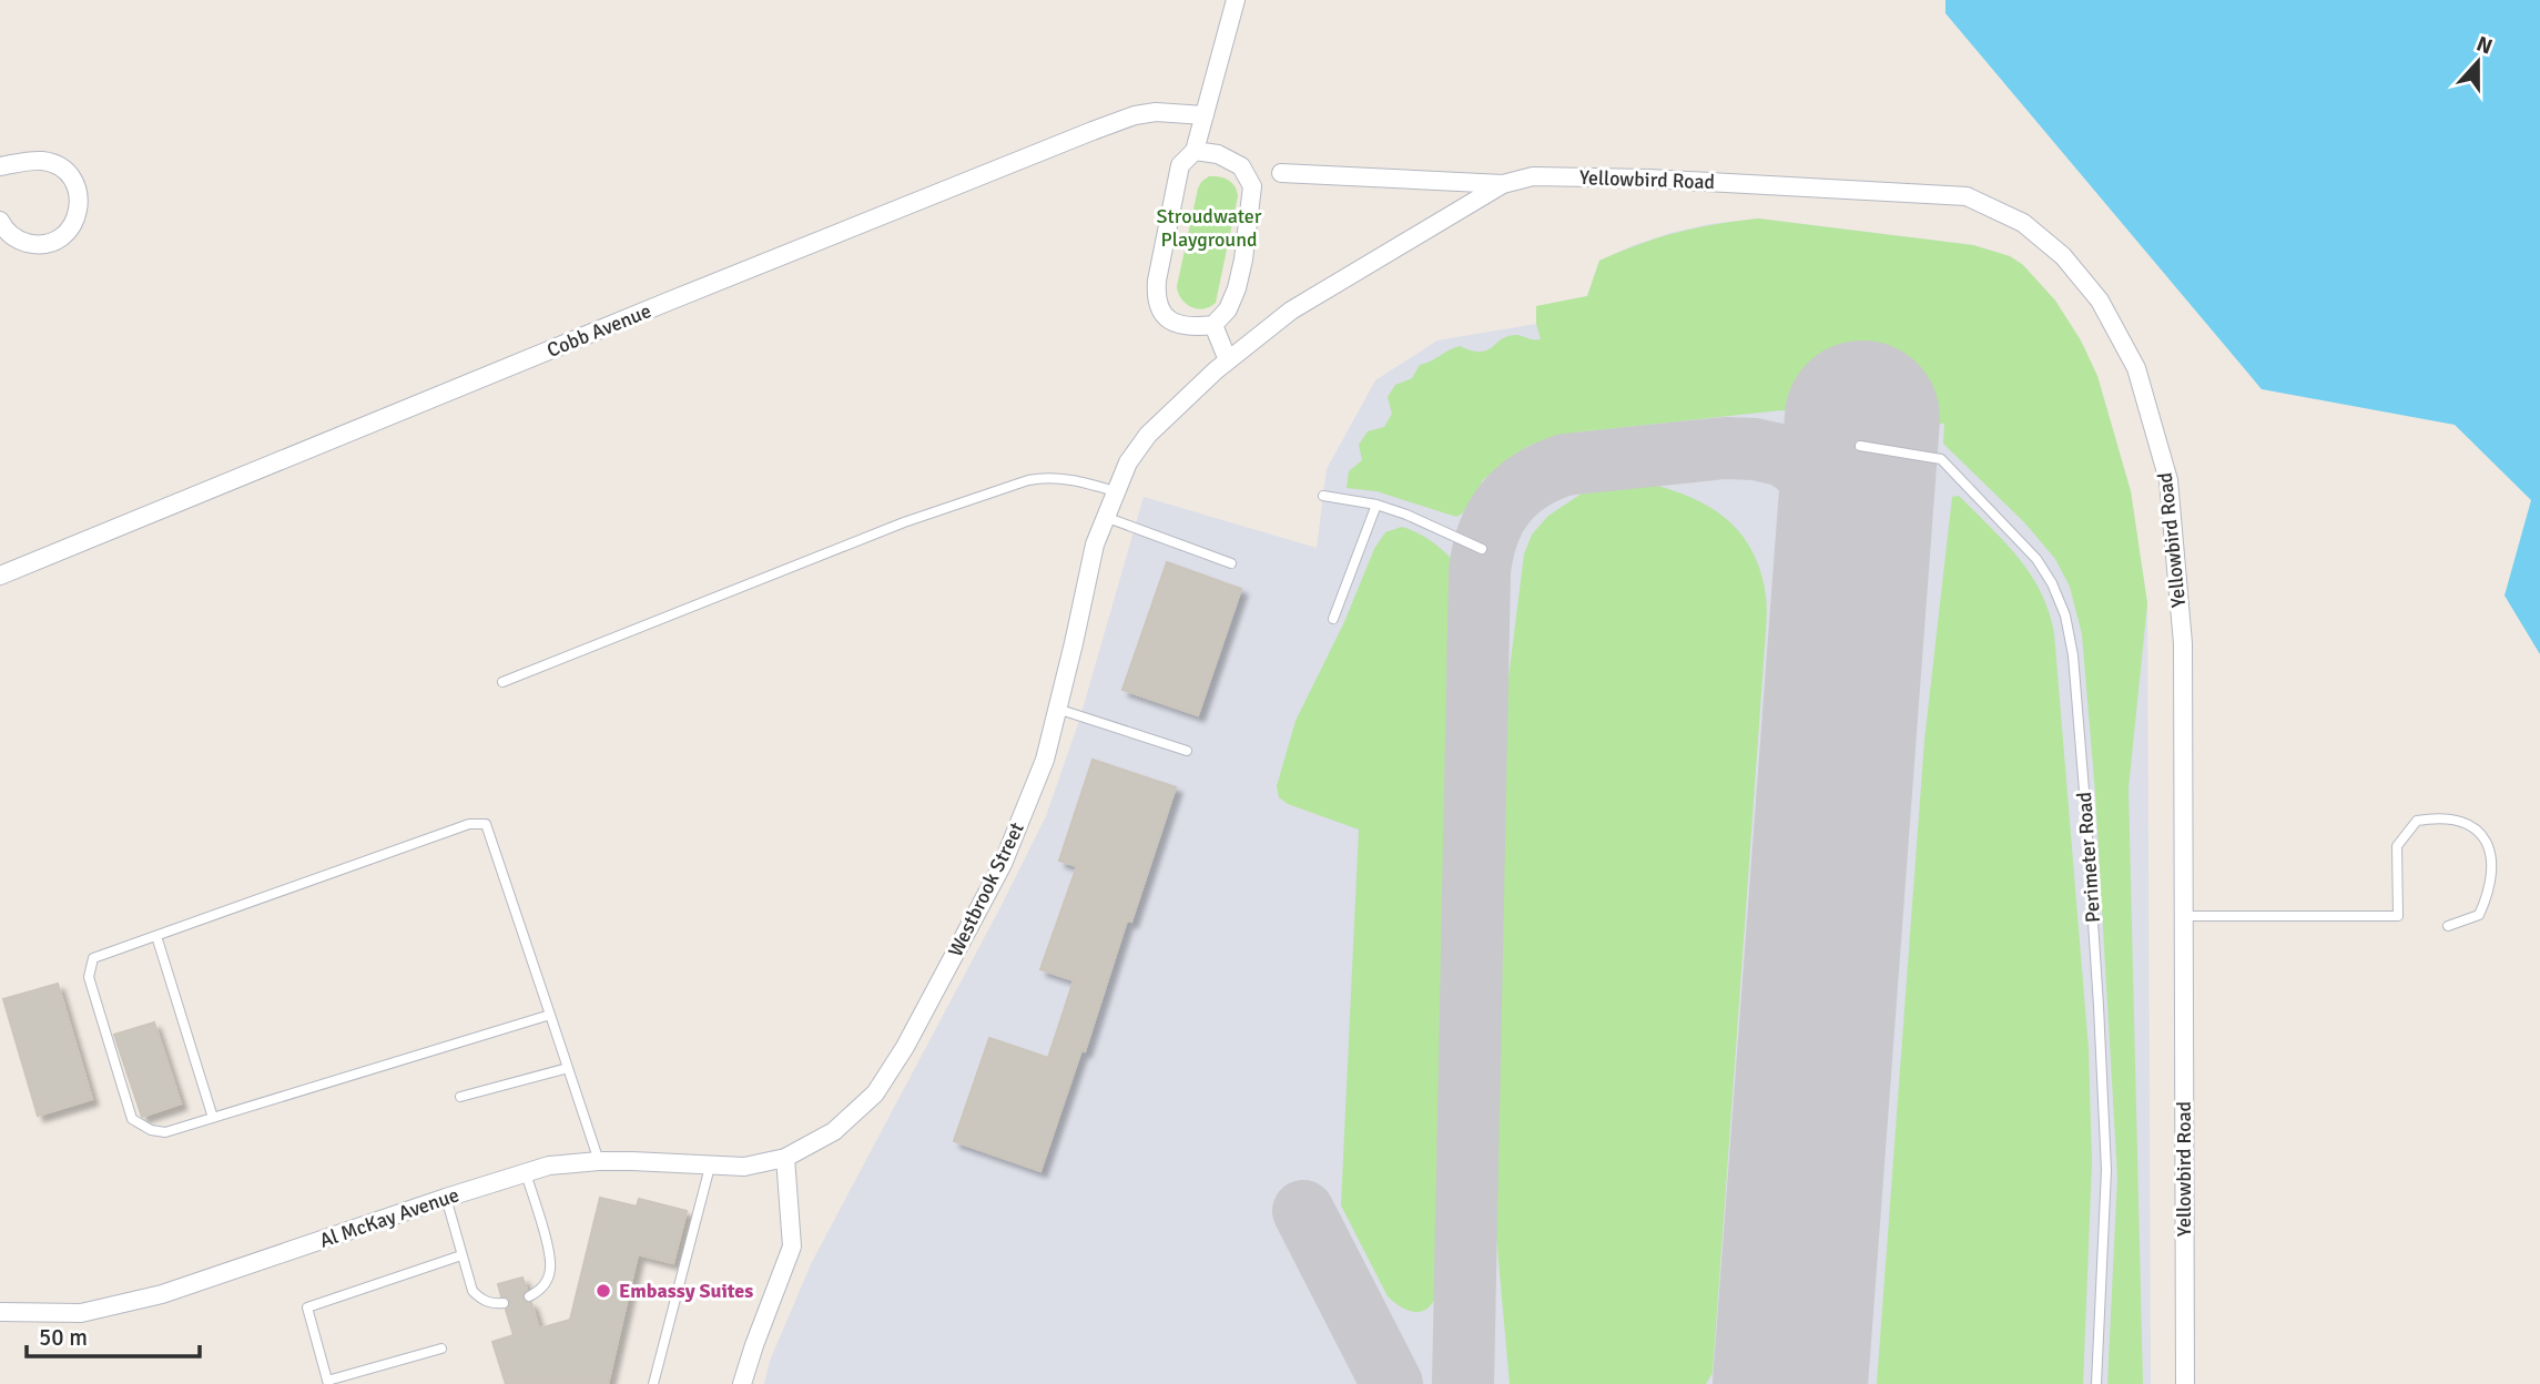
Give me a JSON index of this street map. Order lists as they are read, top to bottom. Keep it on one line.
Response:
{"streets":{"street":["Yellowbird Road","Cobb Avenue","Westbrook Street","Al McKay Avenue"],"lane":["Perimeter Road"]},"crossings":[["Yellowbird Road","Westbrook Street"],["Westbrook Street","Al McKay Avenue"]],"parks":["Stroudwater Playground"],"places":["Embassy Suites"],"scale_bar":"50 m","north":"top"}
